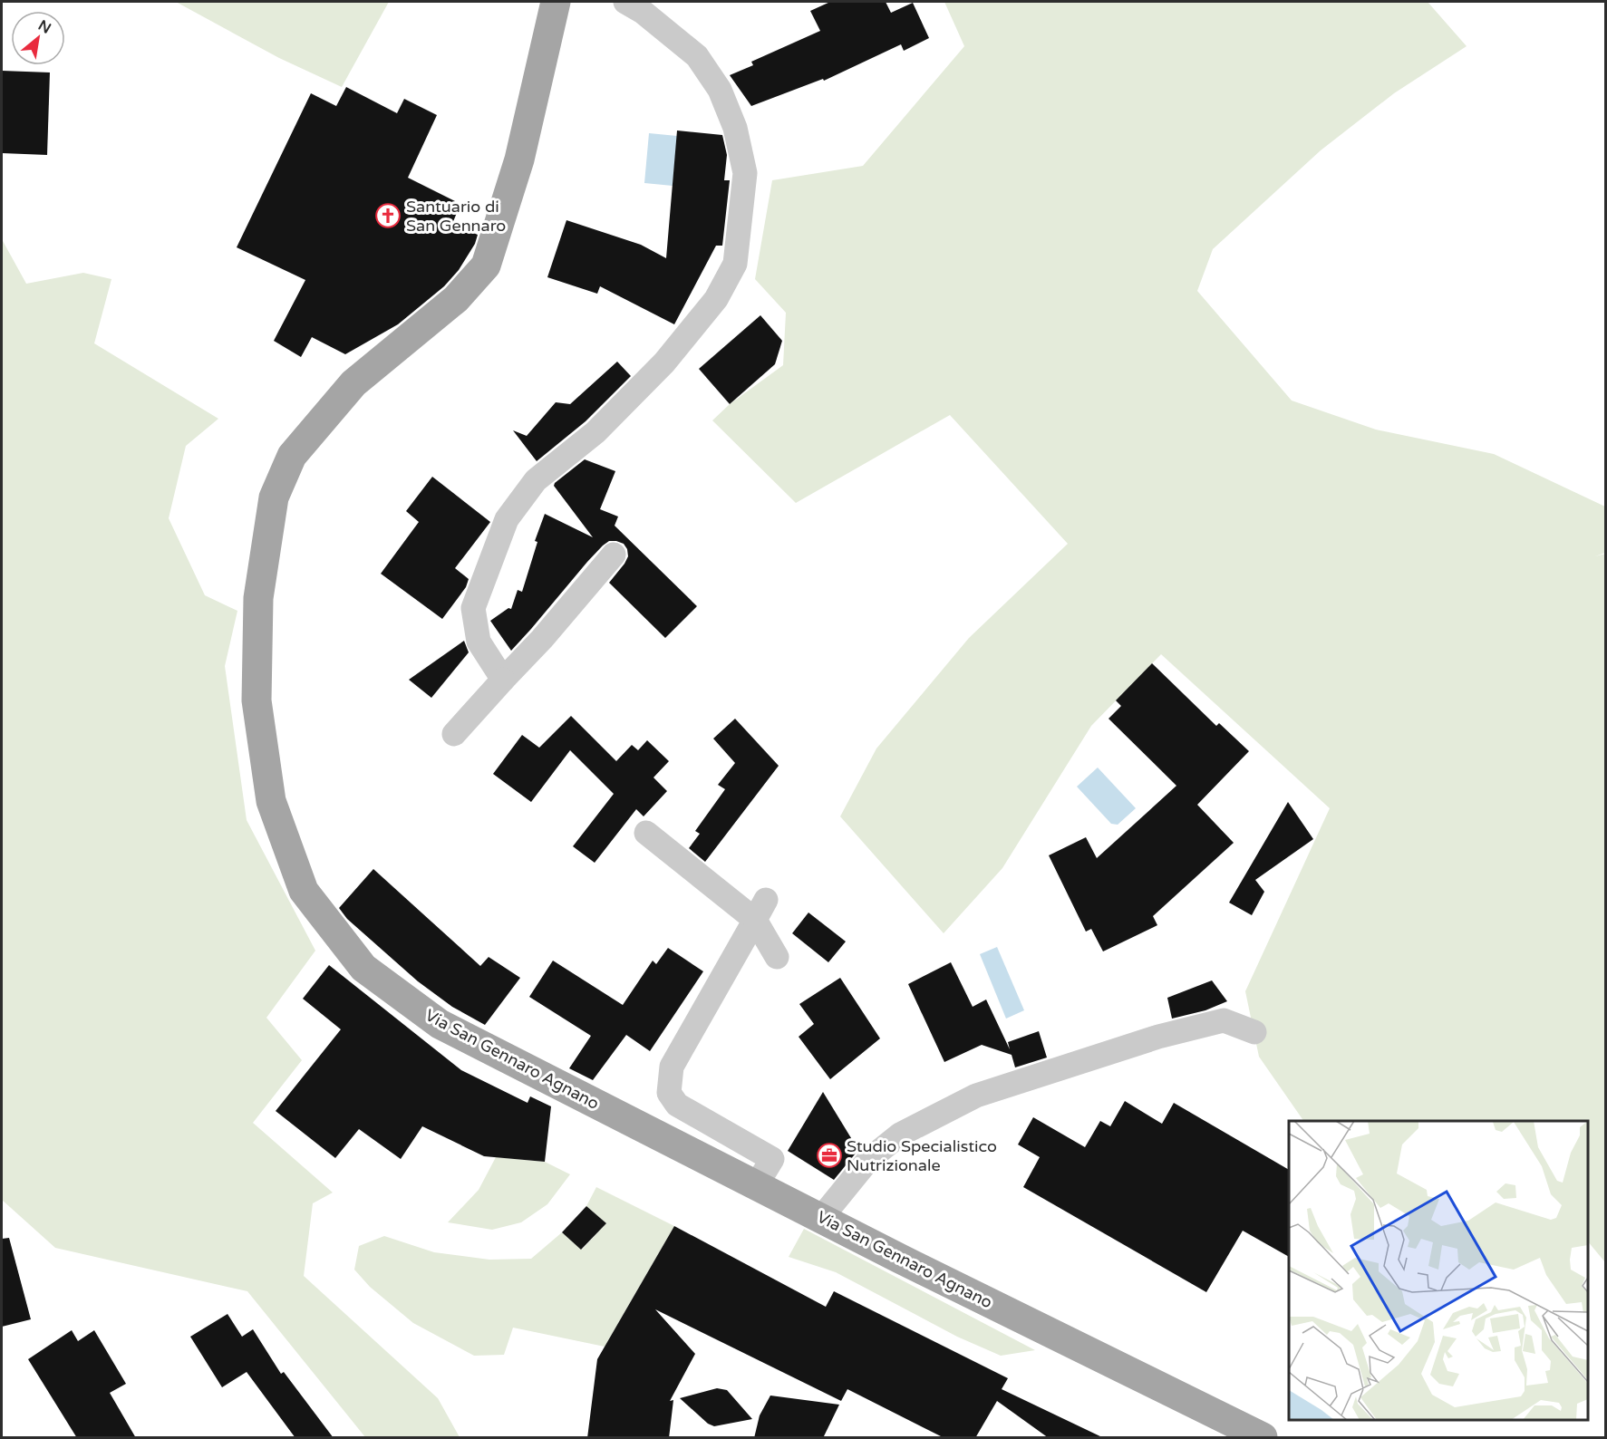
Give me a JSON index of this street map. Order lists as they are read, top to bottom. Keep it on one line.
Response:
{"streets":{"main road":["Via San Gennaro Agnano"]},"places":{"church":["Santuario di San Gennaro"],"office":["Studio Specialistico Nutrizionale"]},"north":"top right"}
